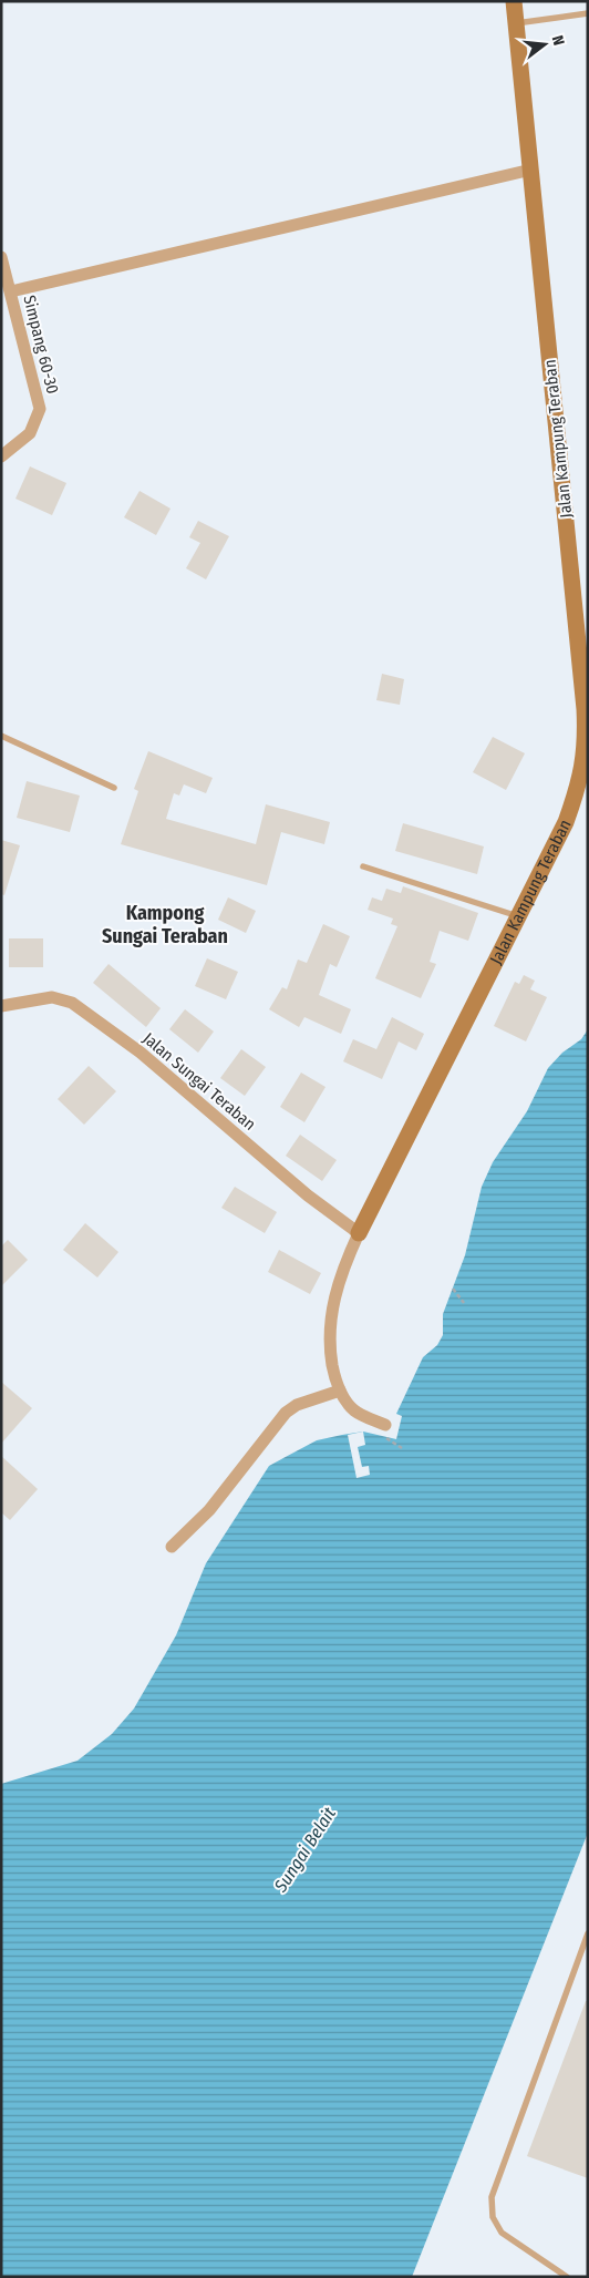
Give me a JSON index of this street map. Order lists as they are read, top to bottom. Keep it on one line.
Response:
{"streets":{"street":["Simpang 60-30","Jalan Kampung Teraban","Jalan Sungai Teraban"]},"crossings":[["Jalan Kampung Teraban","Jalan Sungai Teraban"]],"districts":["Kampong Sungai Teraban"],"water":["Sungai Belait"],"north":"right"}
